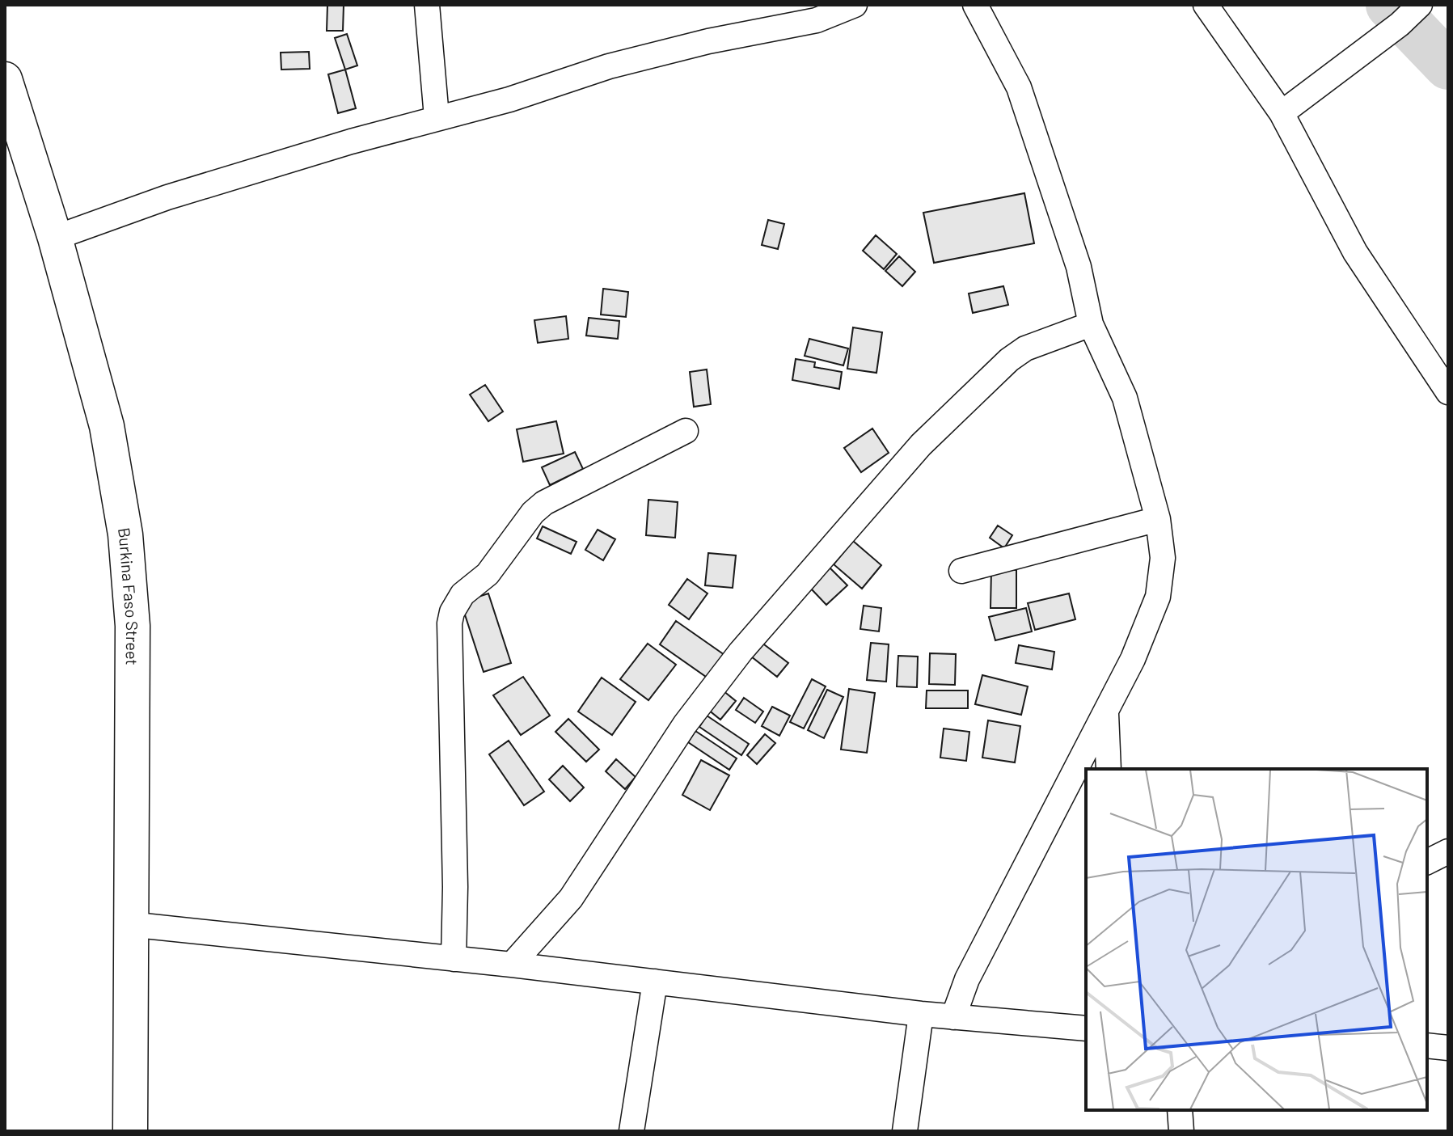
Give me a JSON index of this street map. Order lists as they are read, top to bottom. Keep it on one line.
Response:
{"streets":{"main road":["Burkina Faso Street"]}}
